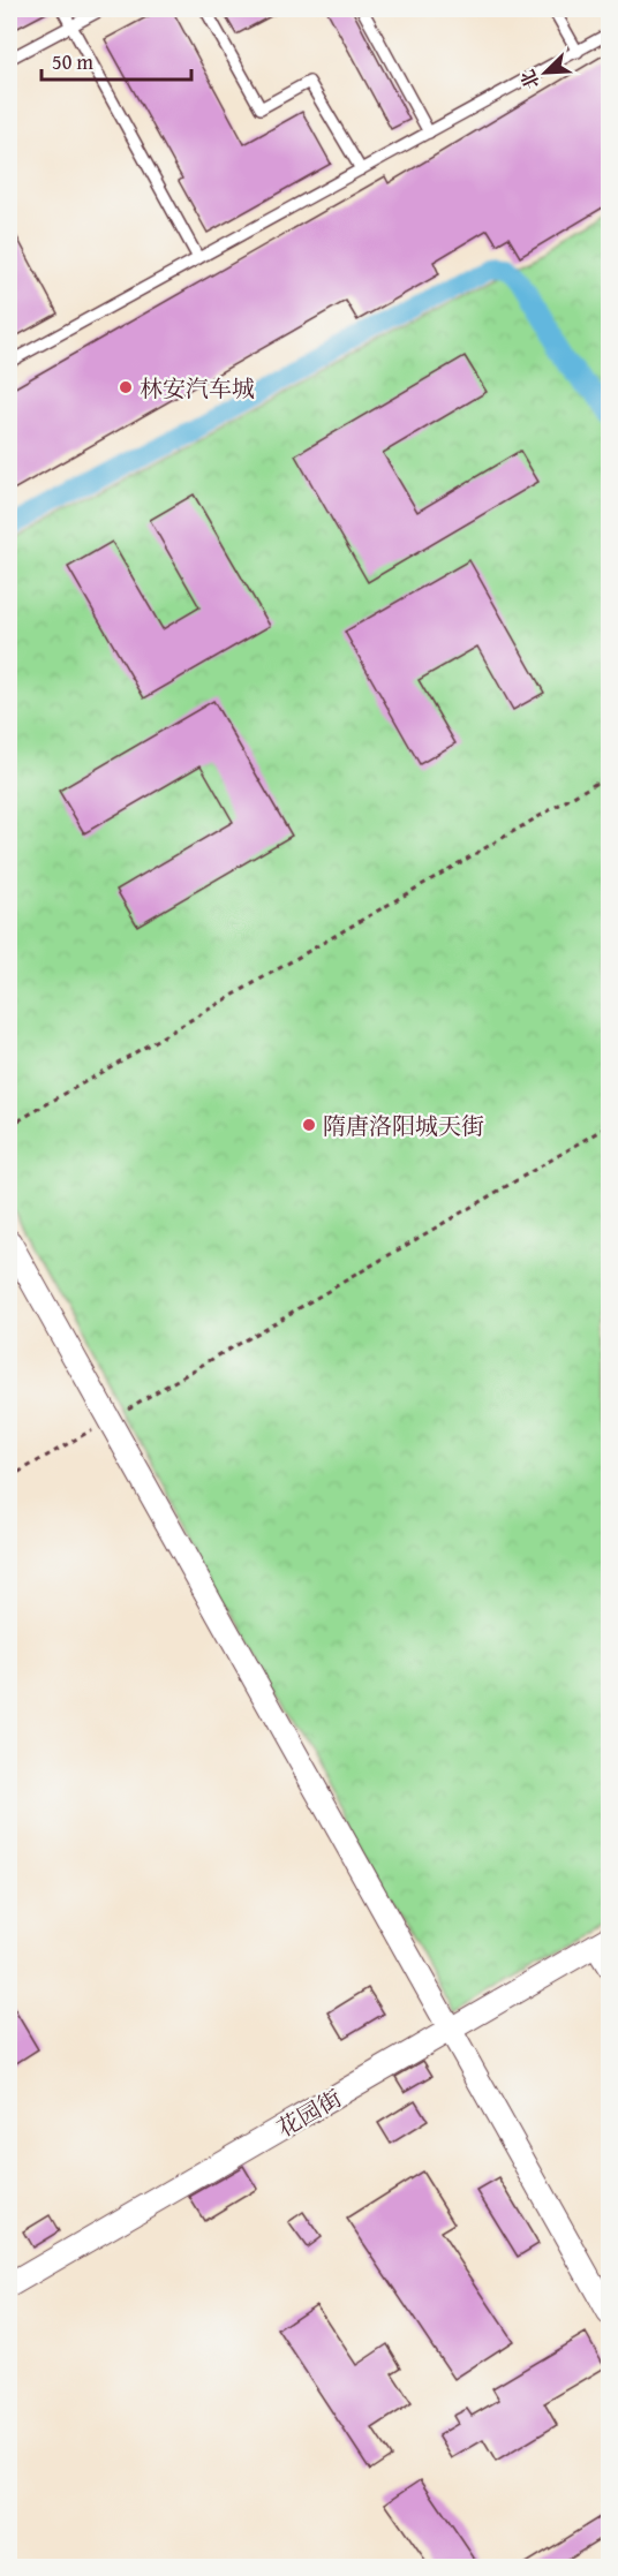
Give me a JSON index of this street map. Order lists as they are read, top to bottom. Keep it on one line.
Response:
{"streets":{"street":["花园街"]},"places":["林安汽车城","隋唐洛阳城天街"],"scale_bar":"50 m","north":"bottom left"}
